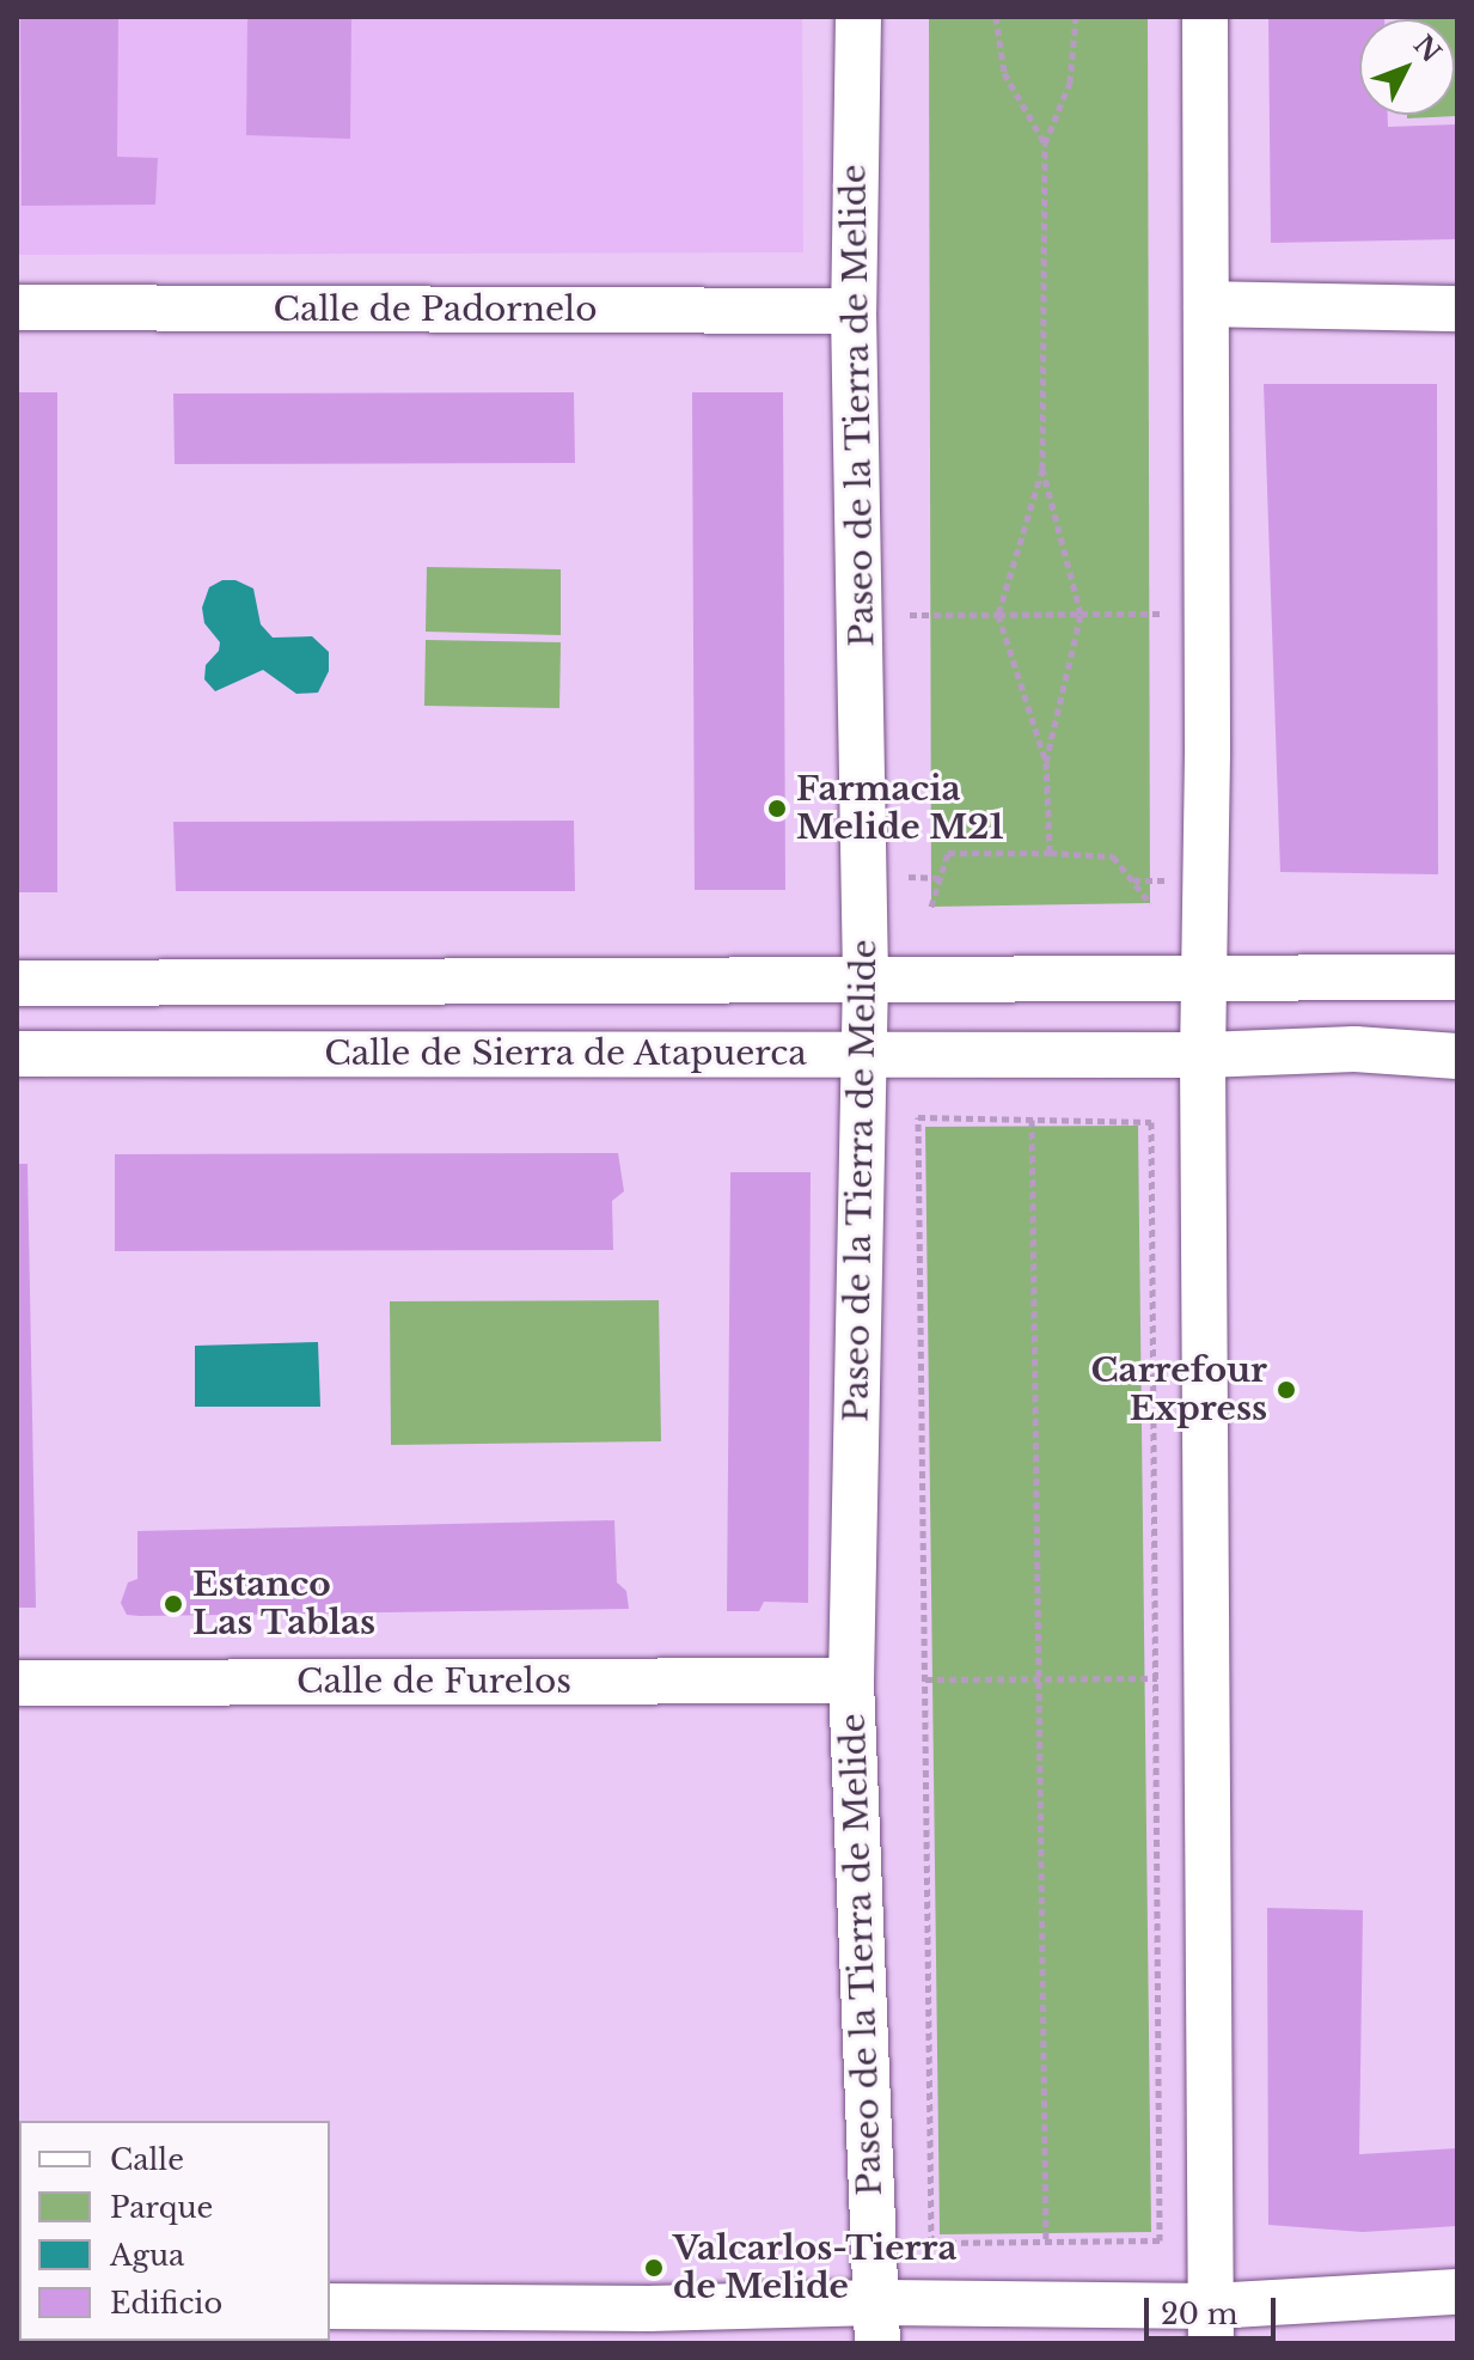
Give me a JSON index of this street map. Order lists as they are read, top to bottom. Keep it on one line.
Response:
{"streets":{"street":["Calle de Padornelo","Paseo de la Tierra de Melide","Calle de Sierra de Atapuerca","Calle de Furelos"]},"crossings":[["Calle de Padornelo","Paseo de la Tierra de Melide"],["Paseo de la Tierra de Melide","Calle de Sierra de Atapuerca"],["Paseo de la Tierra de Melide","Calle de Furelos"]],"places":["Farmacia Melide M21","Carrefour Express","Estanco Las Tablas","Valcarlos-Tierra de Melide"],"legend":["Calle","Parque","Agua","Edificio"],"scale_bar":"20 m","north":"top right"}
